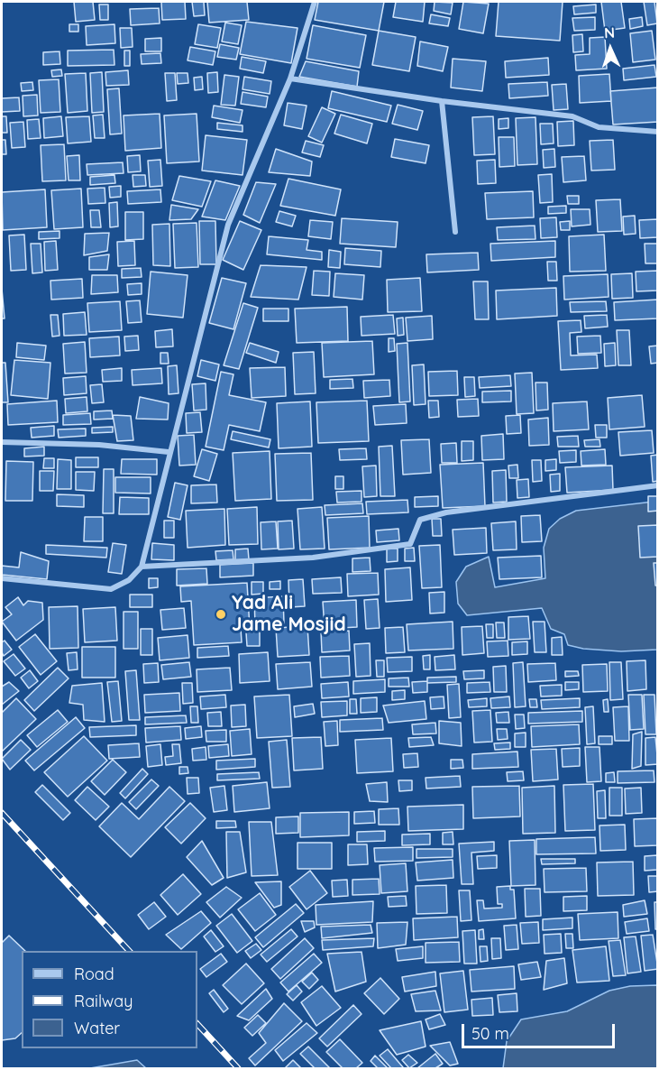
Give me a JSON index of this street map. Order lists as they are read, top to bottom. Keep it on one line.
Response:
{"places":["Yad Ali Jame Mosjid"],"legend":["Road","Railway","Water"],"scale_bar":"50 m","north":"top"}
